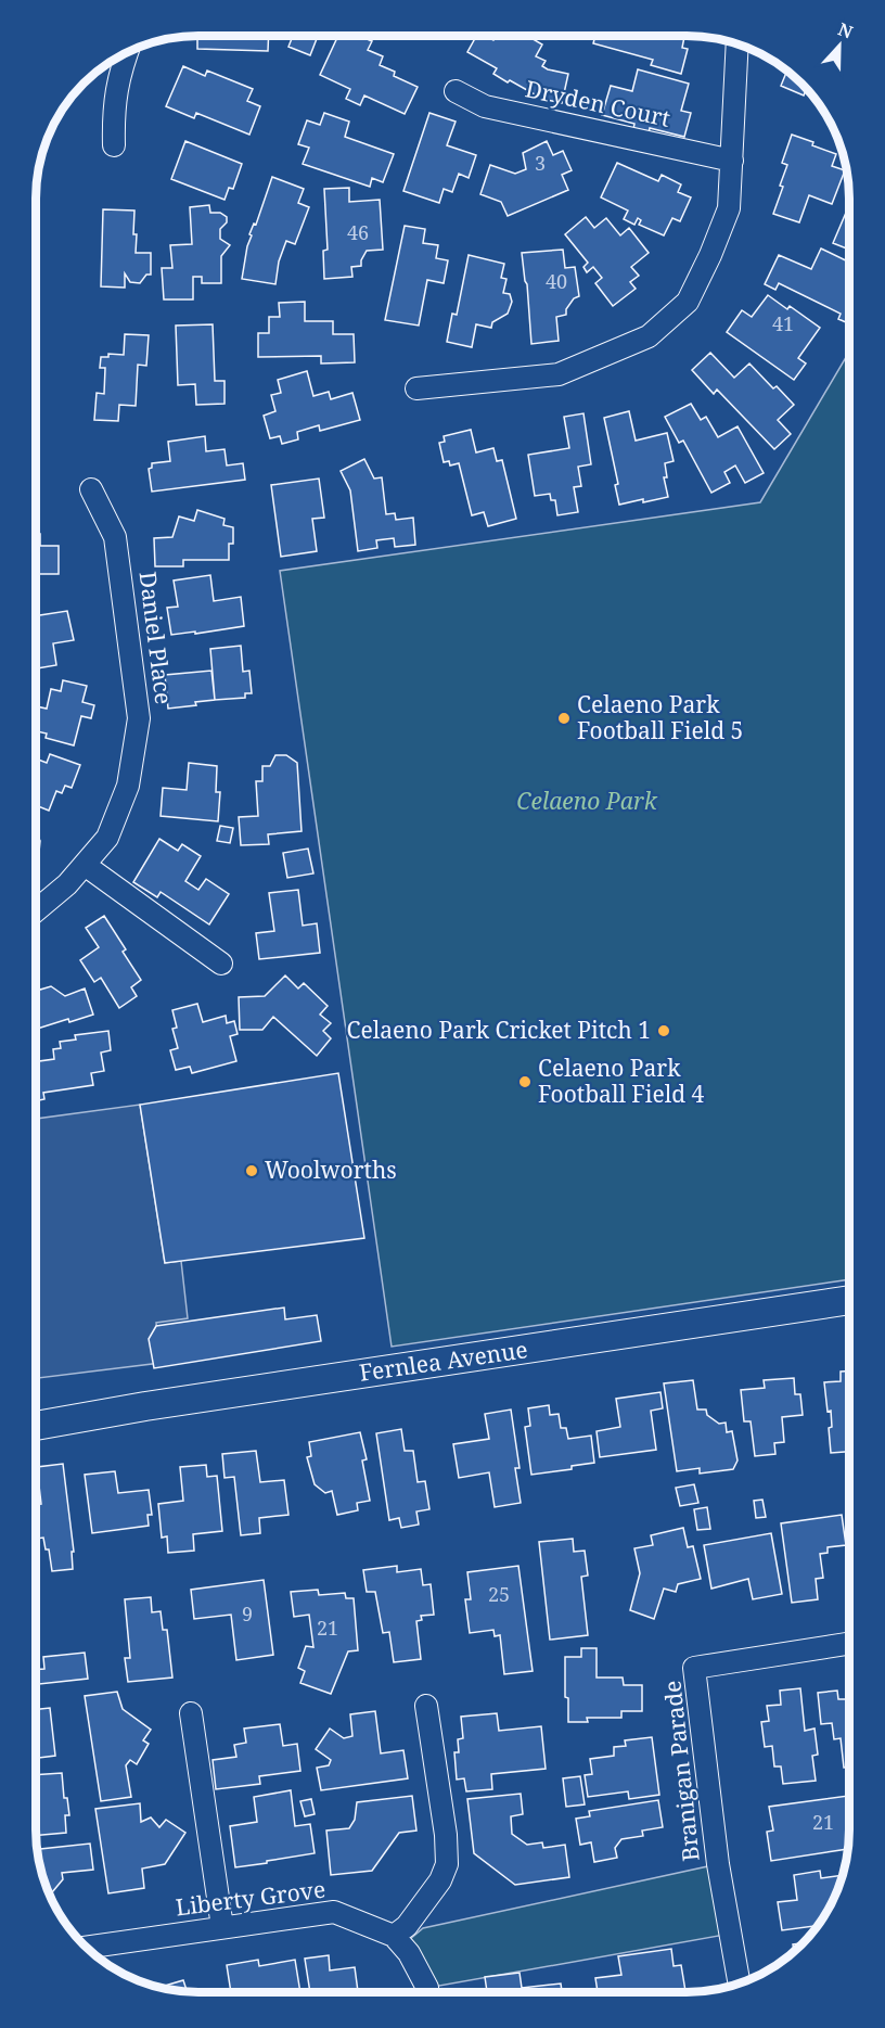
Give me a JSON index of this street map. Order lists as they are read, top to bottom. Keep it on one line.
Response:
{"streets":{"street":["Dryden Court","Daniel Place","Fernlea Avenue","Branigan Parade","Liberty Grove"]},"parks":["Celaeno Park"],"places":["Celaeno Park Football Field 5","Celaeno Park Cricket Pitch 1","Celaeno Park Football Field 4","Woolworths"],"house_numbers":["3","46","40","41","25","9","21","21"],"north":"top"}
